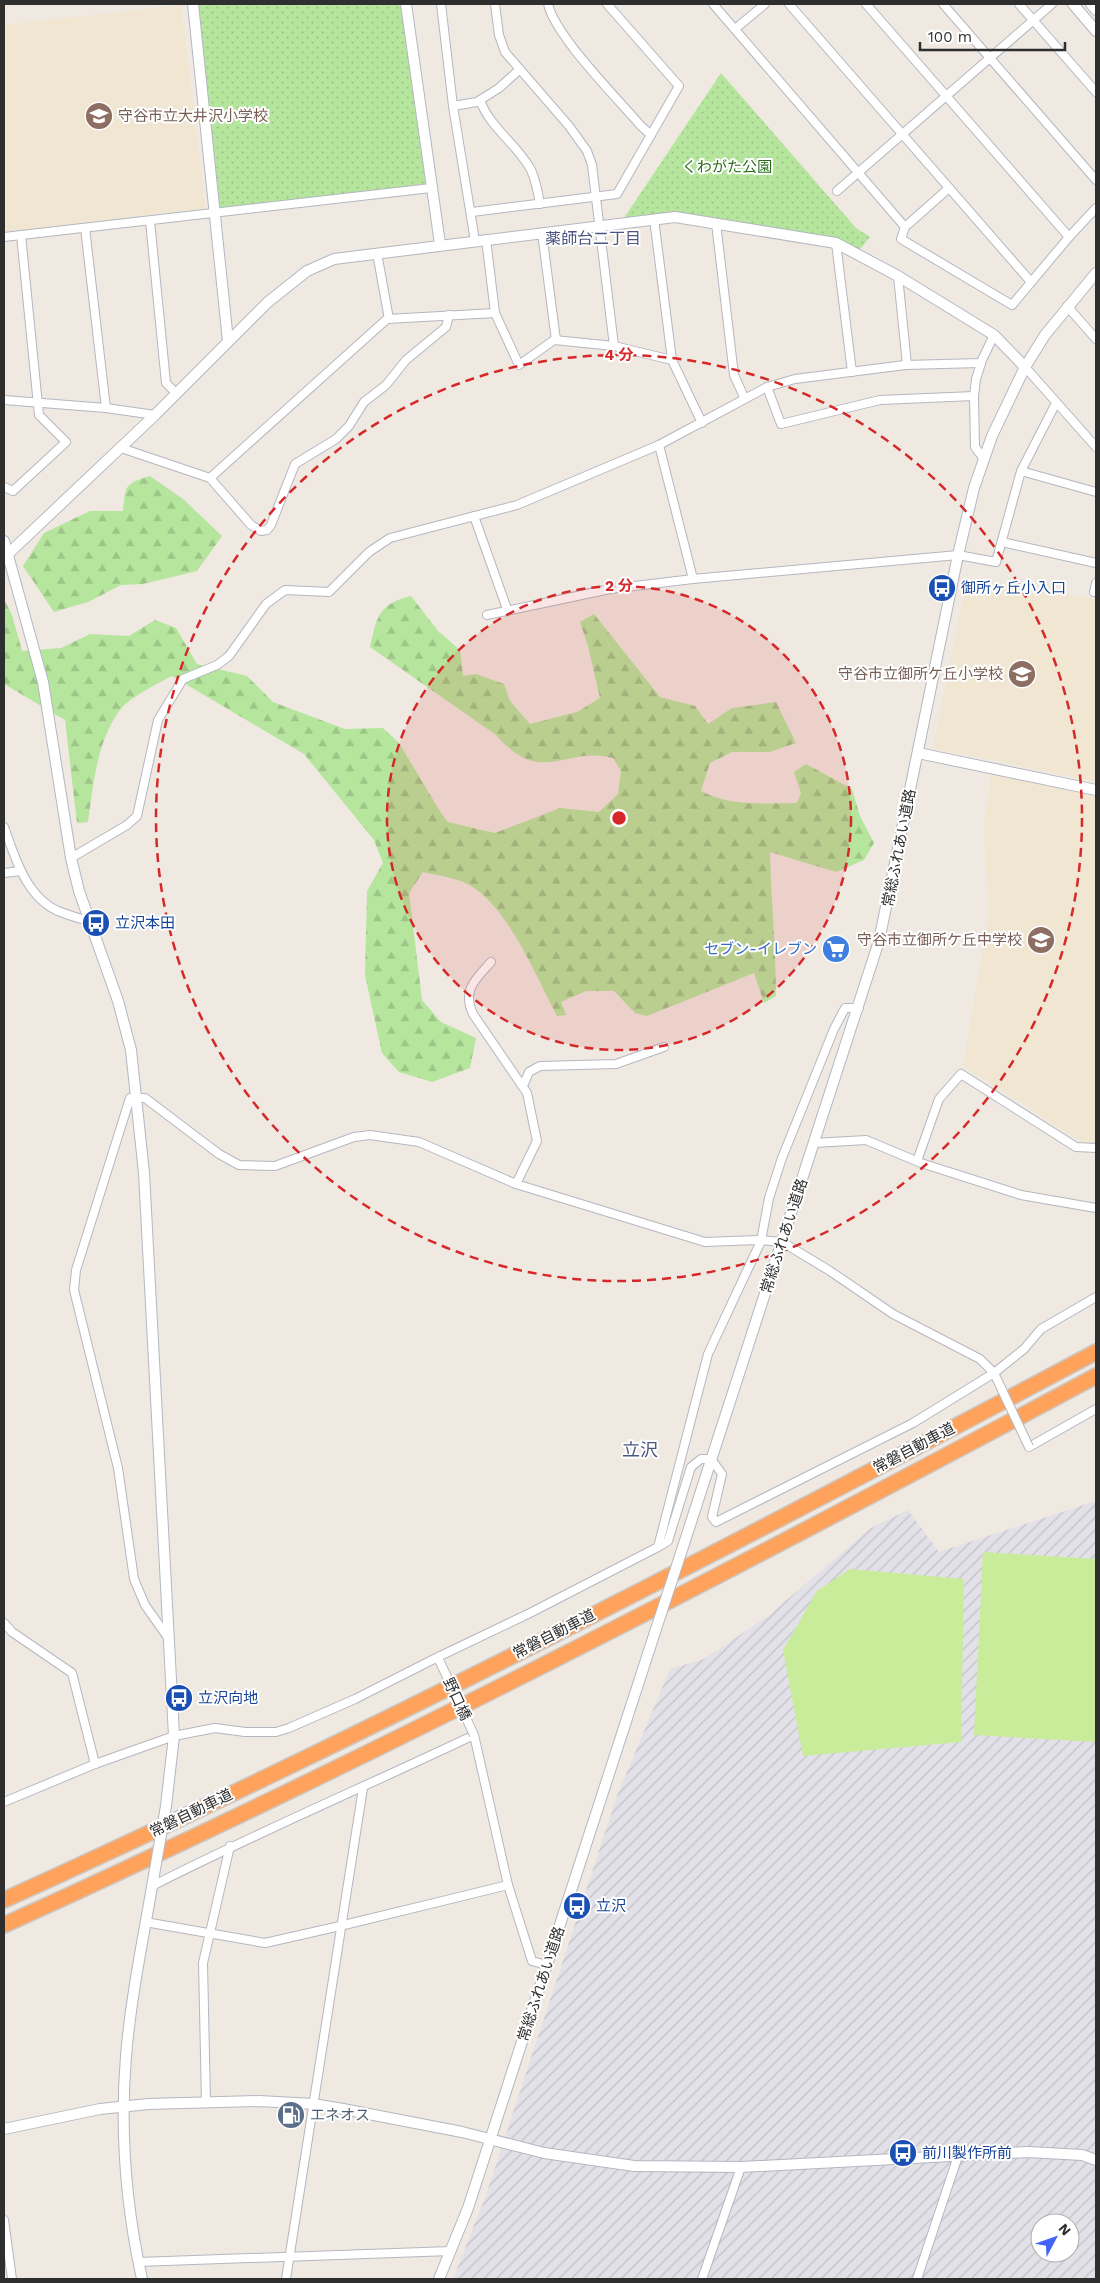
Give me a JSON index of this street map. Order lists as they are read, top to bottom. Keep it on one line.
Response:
{"streets":{"highway":["常磐自動車道"],"street":["常総ふれあい道路","野口橋"]},"crossings":[["常総ふれあい道路","野口橋"]],"districts":["薬師台二丁目","立沢"],"parks":["くわがた公園"],"places":{"school or university":["守谷市立大井沢小学校","守谷市立御所ケ丘小学校","守谷市立御所ケ丘中学校"],"bus stop":["御所ヶ丘小入口","立沢本田","立沢向地","立沢","前川製作所前"],"supermarket":["セブン-イレブン"],"fuel station":["エネオス"]},"scale_bar":"100 m","north":"top right","rings":["4 分","2 分"]}
